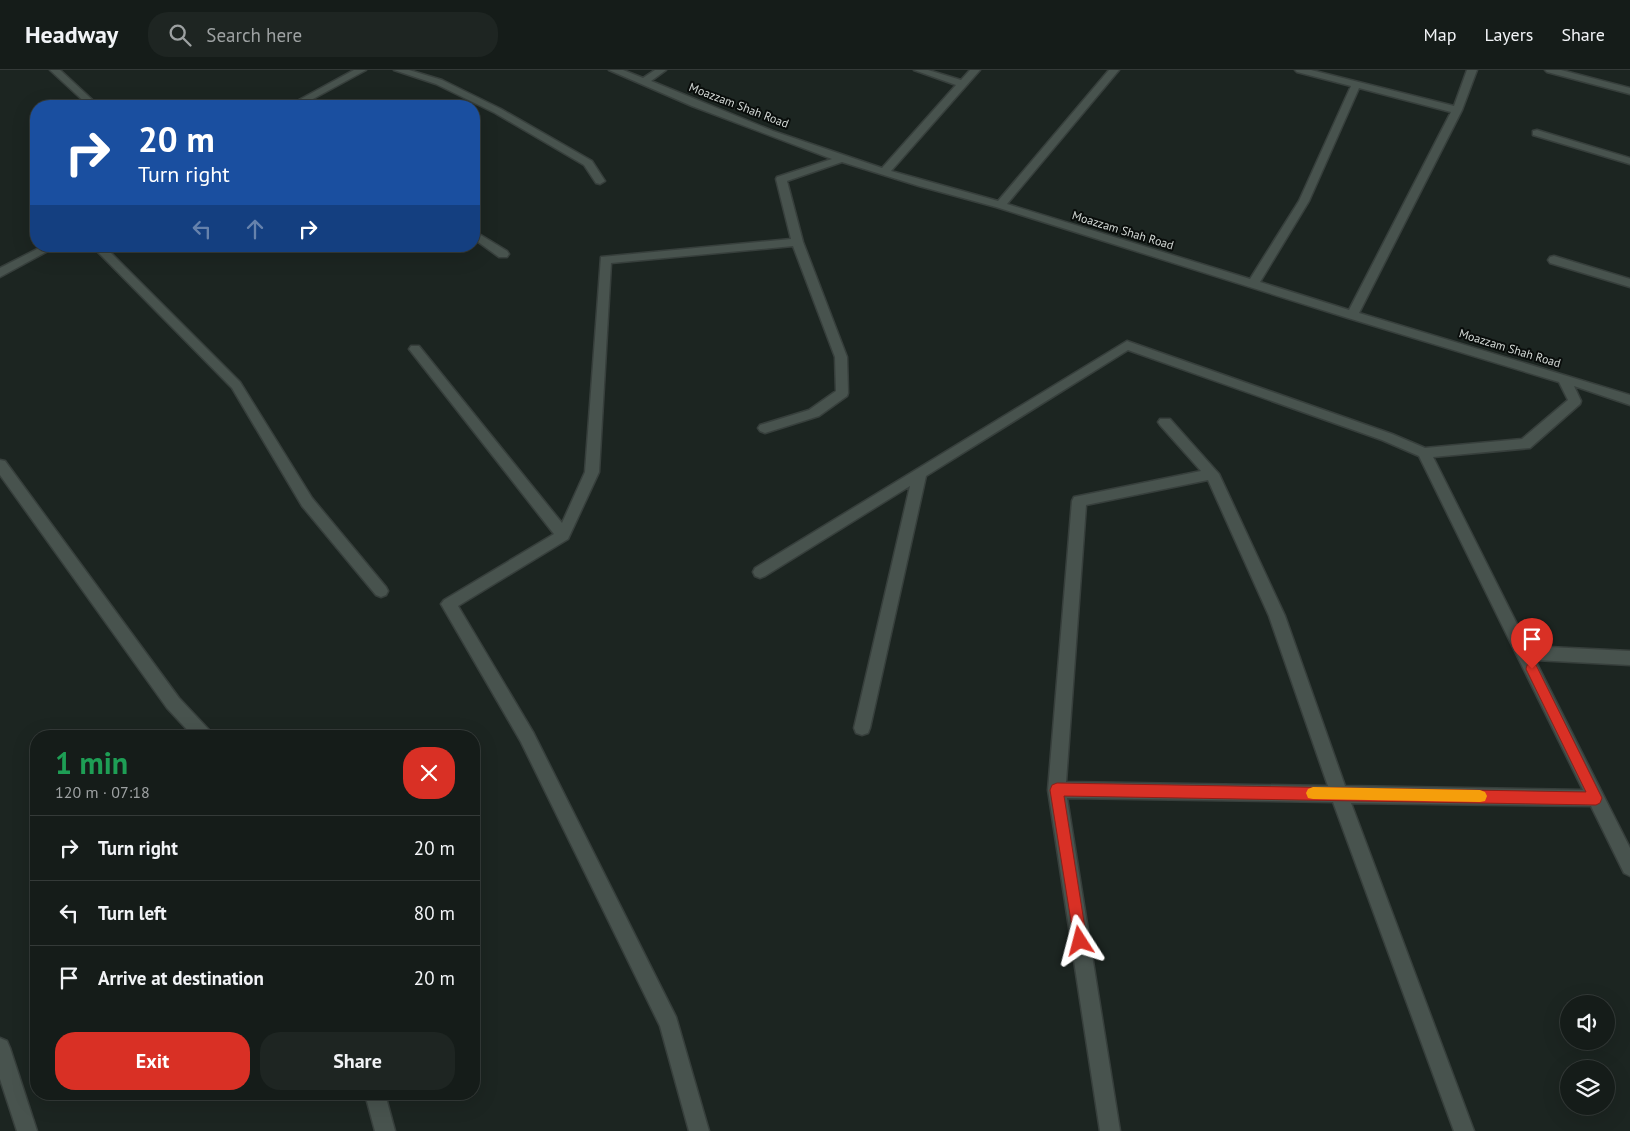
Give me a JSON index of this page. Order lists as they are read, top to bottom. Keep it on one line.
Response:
{"streets":{"street":["Moazzam Shah Road"]},"page":{"header":"Headway","search":"Search here","nav":["Map","Layers","Share"],"turn":["20 m","Turn right"],"heading":["1 min","120 m · 07:18"],"list":[{"name":"Turn right","value":"20 m"},{"name":"Turn left","value":"80 m"},{"name":"Arrive at destination","value":"20 m"}],"buttons":["Exit","Share"]}}
